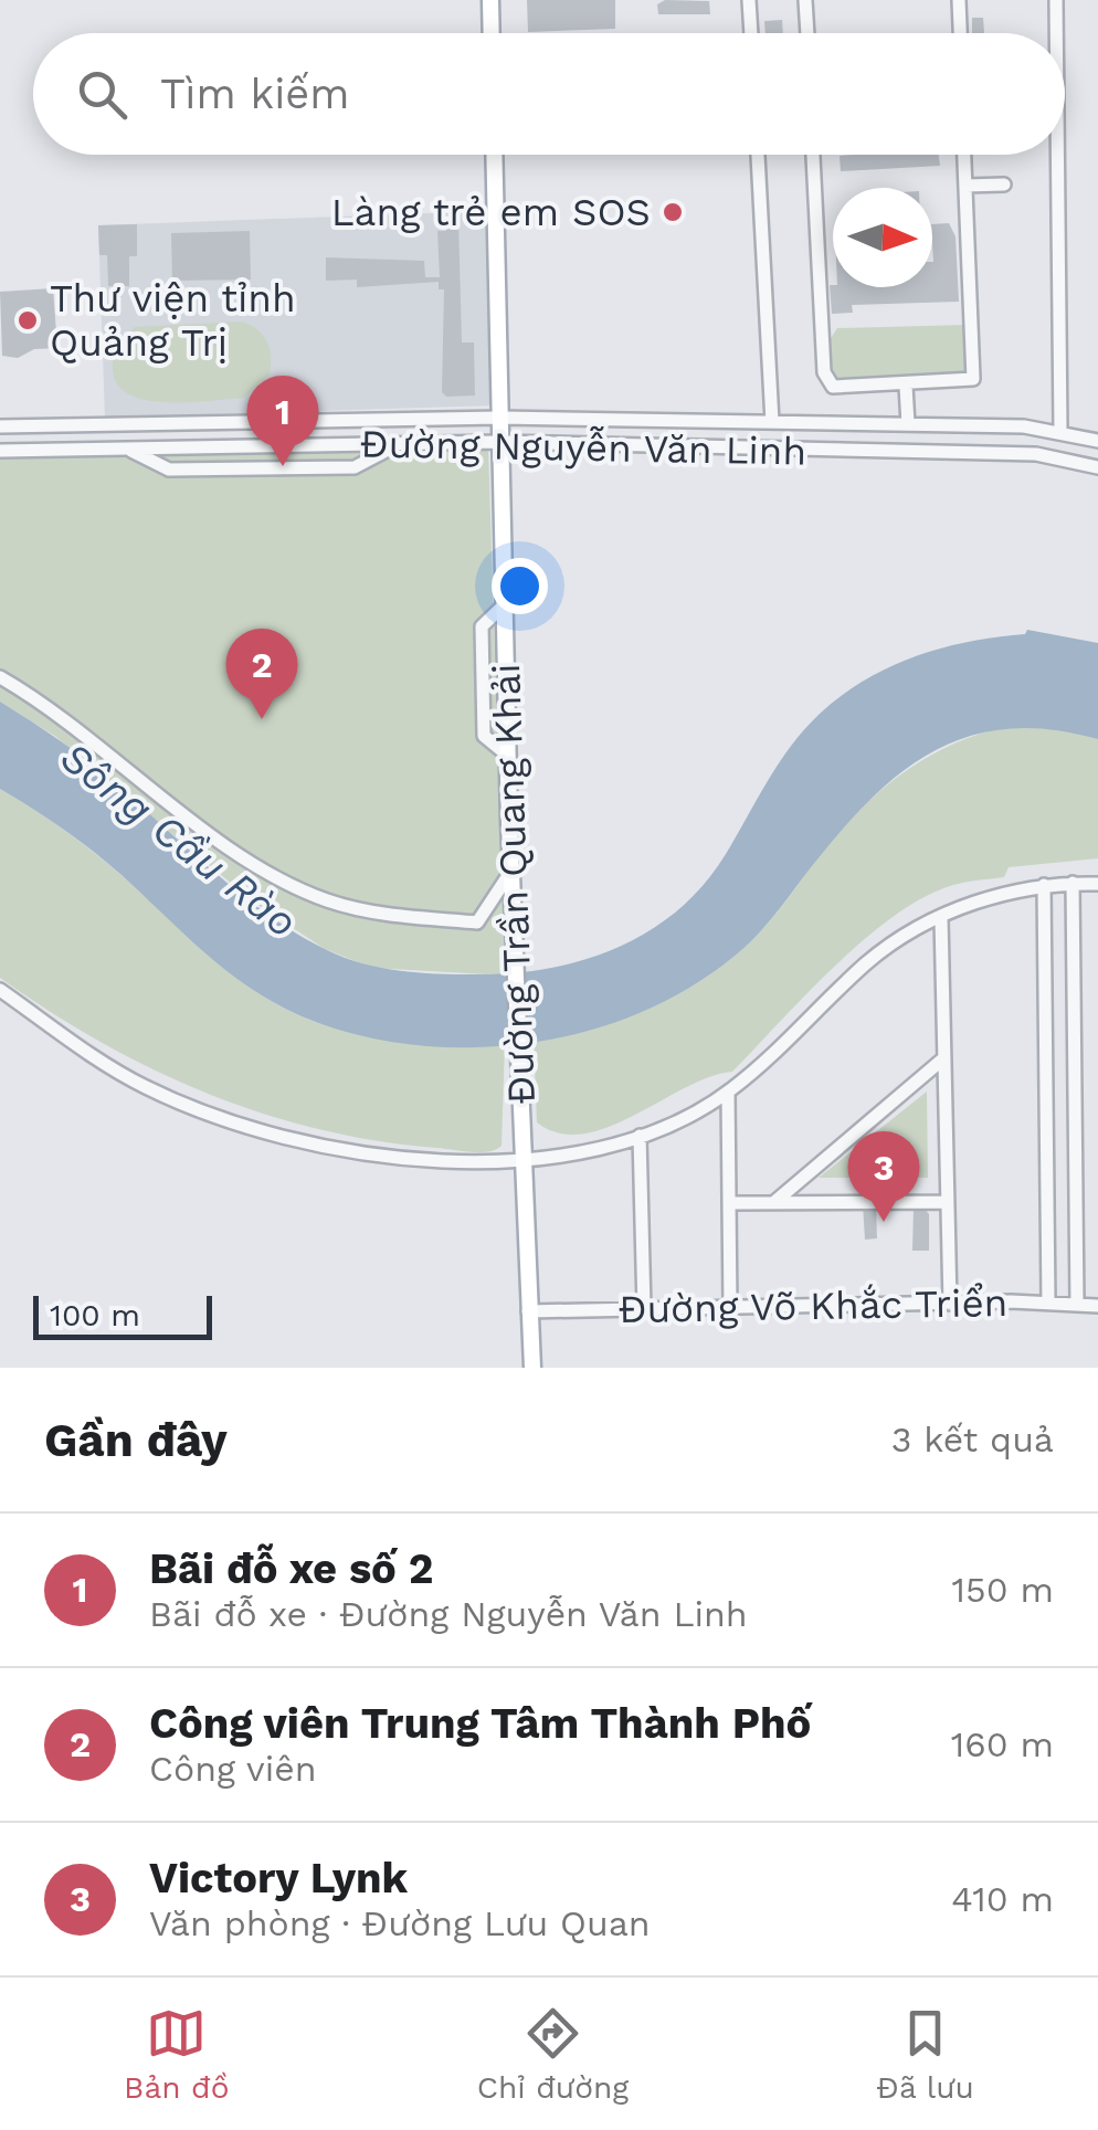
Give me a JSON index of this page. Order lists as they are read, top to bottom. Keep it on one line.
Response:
{"streets":{"main road":["Đường Trần Quang Khải"],"street":["Đường Nguyễn Văn Linh","Đường Võ Khắc Triển"]},"crossings":[["Đường Nguyễn Văn Linh","Đường Trần Quang Khải"],["Đường Trần Quang Khải","Đường Võ Khắc Triển"]],"water":["Sông Cầu Rào"],"places":["Làng trẻ em SOS","Thư viện tỉnh Quảng Trị"],"scale_bar":"100 m","north":"right","page":{"search":"Tìm kiếm","pins":["1","2","3"],"scale":"100 m","heading":["Gần đây","3 kết quả"],"list":[{"mark":"1","name":"Bãi đỗ xe số 2","note":"Bãi đỗ xe · Đường Nguyễn Văn Linh","value":"150 m"},{"mark":"2","name":"Công viên Trung Tâm Thành Phố","note":"Công viên","value":"160 m"},{"mark":"3","name":"Victory Lynk","note":"Văn phòng · Đường Lưu Quan","value":"410 m"}],"nav":["Bản đồ","Chỉ đường","Đã lưu"]}}
